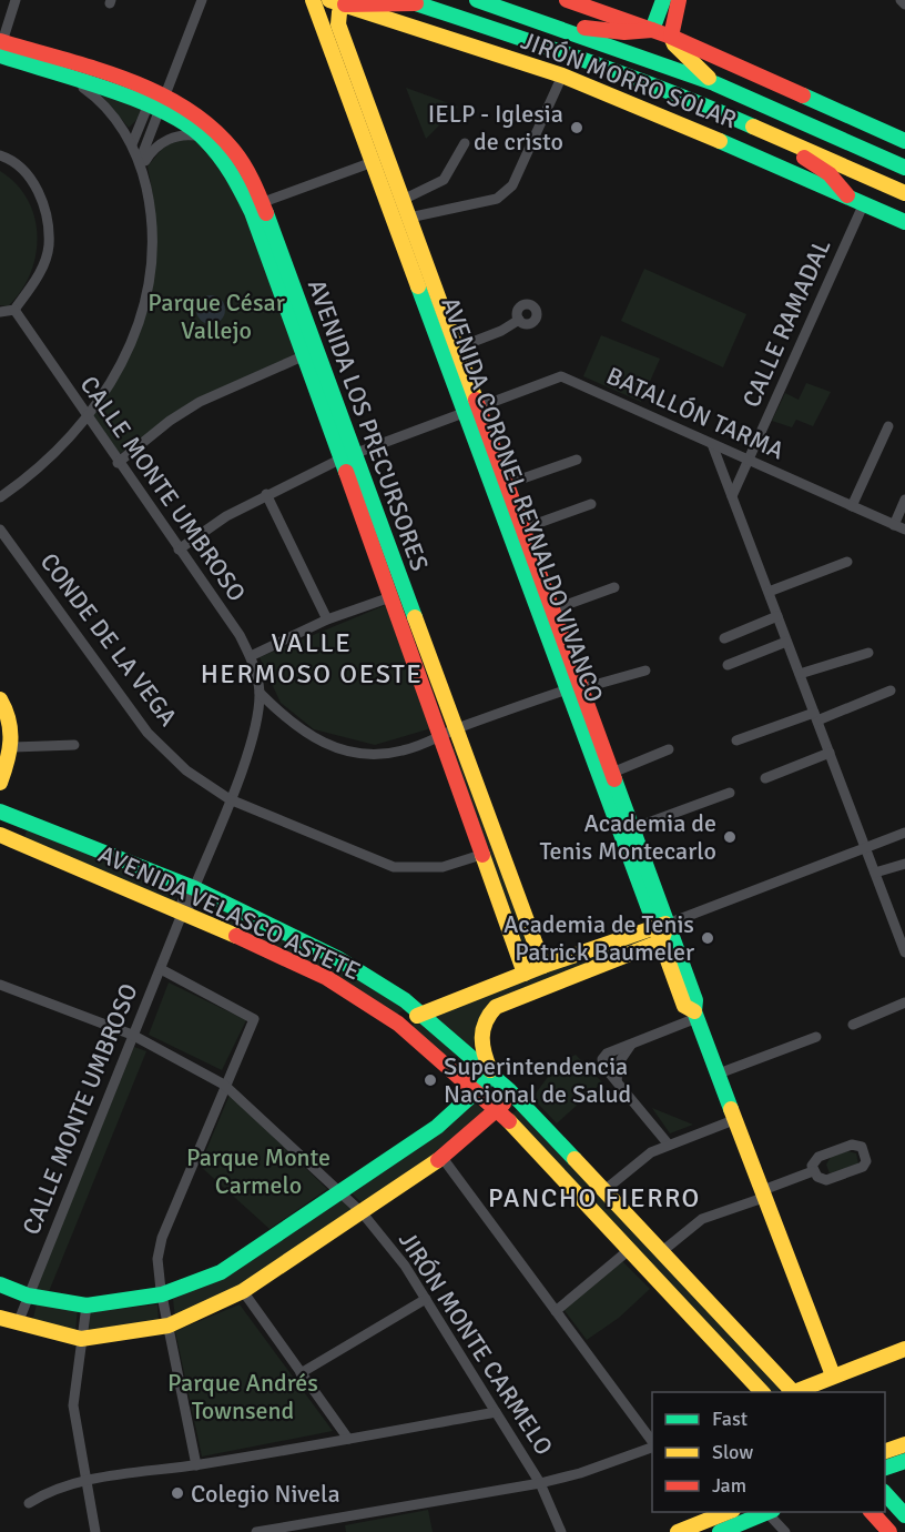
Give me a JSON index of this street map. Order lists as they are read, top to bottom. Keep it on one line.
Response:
{"streets":{"main road":["JIRÓN MORRO SOLAR","AVENIDA LOS PRECURSORES","AVENIDA CORONEL REYNALDO VIVANCO","AVENIDA VELASCO ASTETE"],"street":["CALLE RAMADAL","BATALLÓN TARMA","CALLE MONTE UMBROSO","CONDE DE LA VEGA","JIRÓN MONTE CARMELO"]},"crossings":[["JIRÓN MORRO SOLAR","CALLE RAMADAL"],["CALLE RAMADAL","BATALLÓN TARMA"],["BATALLÓN TARMA","AVENIDA LOS PRECURSORES"],["BATALLÓN TARMA","CALLE MONTE UMBROSO"],["BATALLÓN TARMA","AVENIDA CORONEL REYNALDO VIVANCO"],["AVENIDA LOS PRECURSORES","CONDE DE LA VEGA"],["CALLE MONTE UMBROSO","CONDE DE LA VEGA"],["CALLE MONTE UMBROSO","AVENIDA VELASCO ASTETE"],["CALLE MONTE UMBROSO","JIRÓN MONTE CARMELO"]],"districts":["VALLE HERMOSO OESTE","PANCHO FIERRO"],"parks":["Parque César Vallejo","Parque Monte Carmelo","Parque Andrés Townsend"],"places":["IELP - Iglesia de cristo","Academia de Tenis Montecarlo","Academia de Tenis Patrick Baumeler","Superintendencia Nacional de Salud","Colegio Nivela"],"legend":["Fast","Slow","Jam"]}
